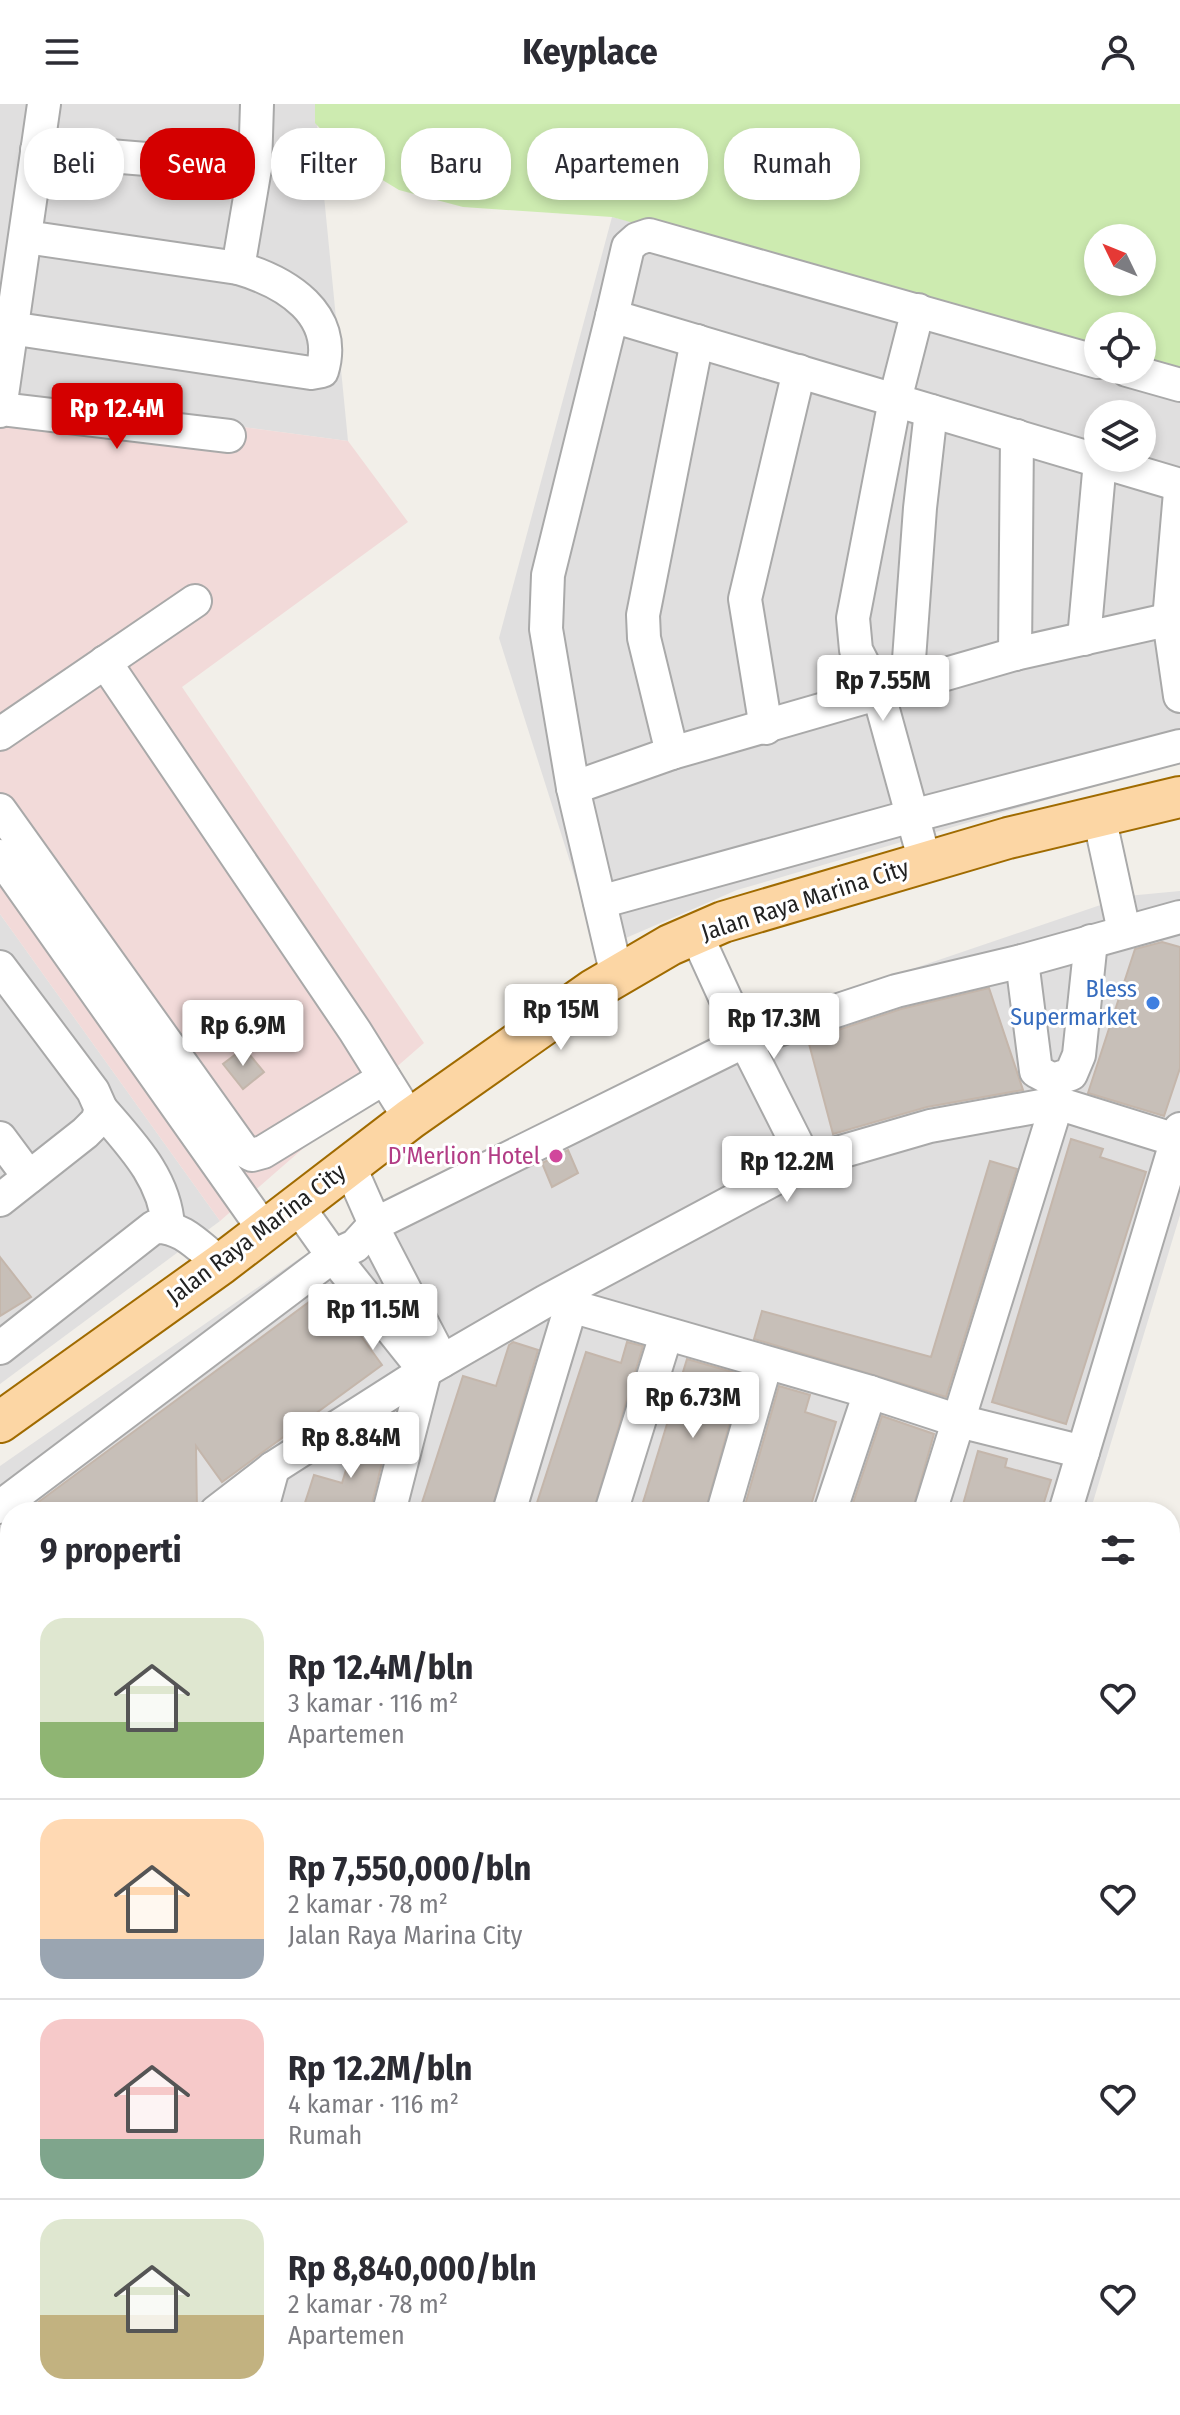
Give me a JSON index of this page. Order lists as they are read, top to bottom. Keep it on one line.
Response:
{"streets":{"main road":["Jalan Raya Marina City"]},"places":["Bless Supermarket","D'Merlion Hotel"],"north":"top left","page":{"header":"Keyplace","chip":["Beli","Sewa","Filter","Baru","Apartemen","Rumah"],"price":["Rp 12.4M","Rp 7.55M","Rp 15M","Rp 17.3M","Rp 6.9M","Rp 12.2M","Rp 11.5M","Rp 6.73M","Rp 8.84M"],"heading":"9 properti","list":[{"name":"Rp 12.4M/bln","note":"3 kamar · 116 m² · Apartemen"},{"name":"Rp 7,550,000/bln","note":"2 kamar · 78 m² · Jalan Raya Marina City"},{"name":"Rp 12.2M/bln","note":"4 kamar · 116 m² · Rumah"},{"name":"Rp 8,840,000/bln","note":"2 kamar · 78 m² · Apartemen"}]}}
